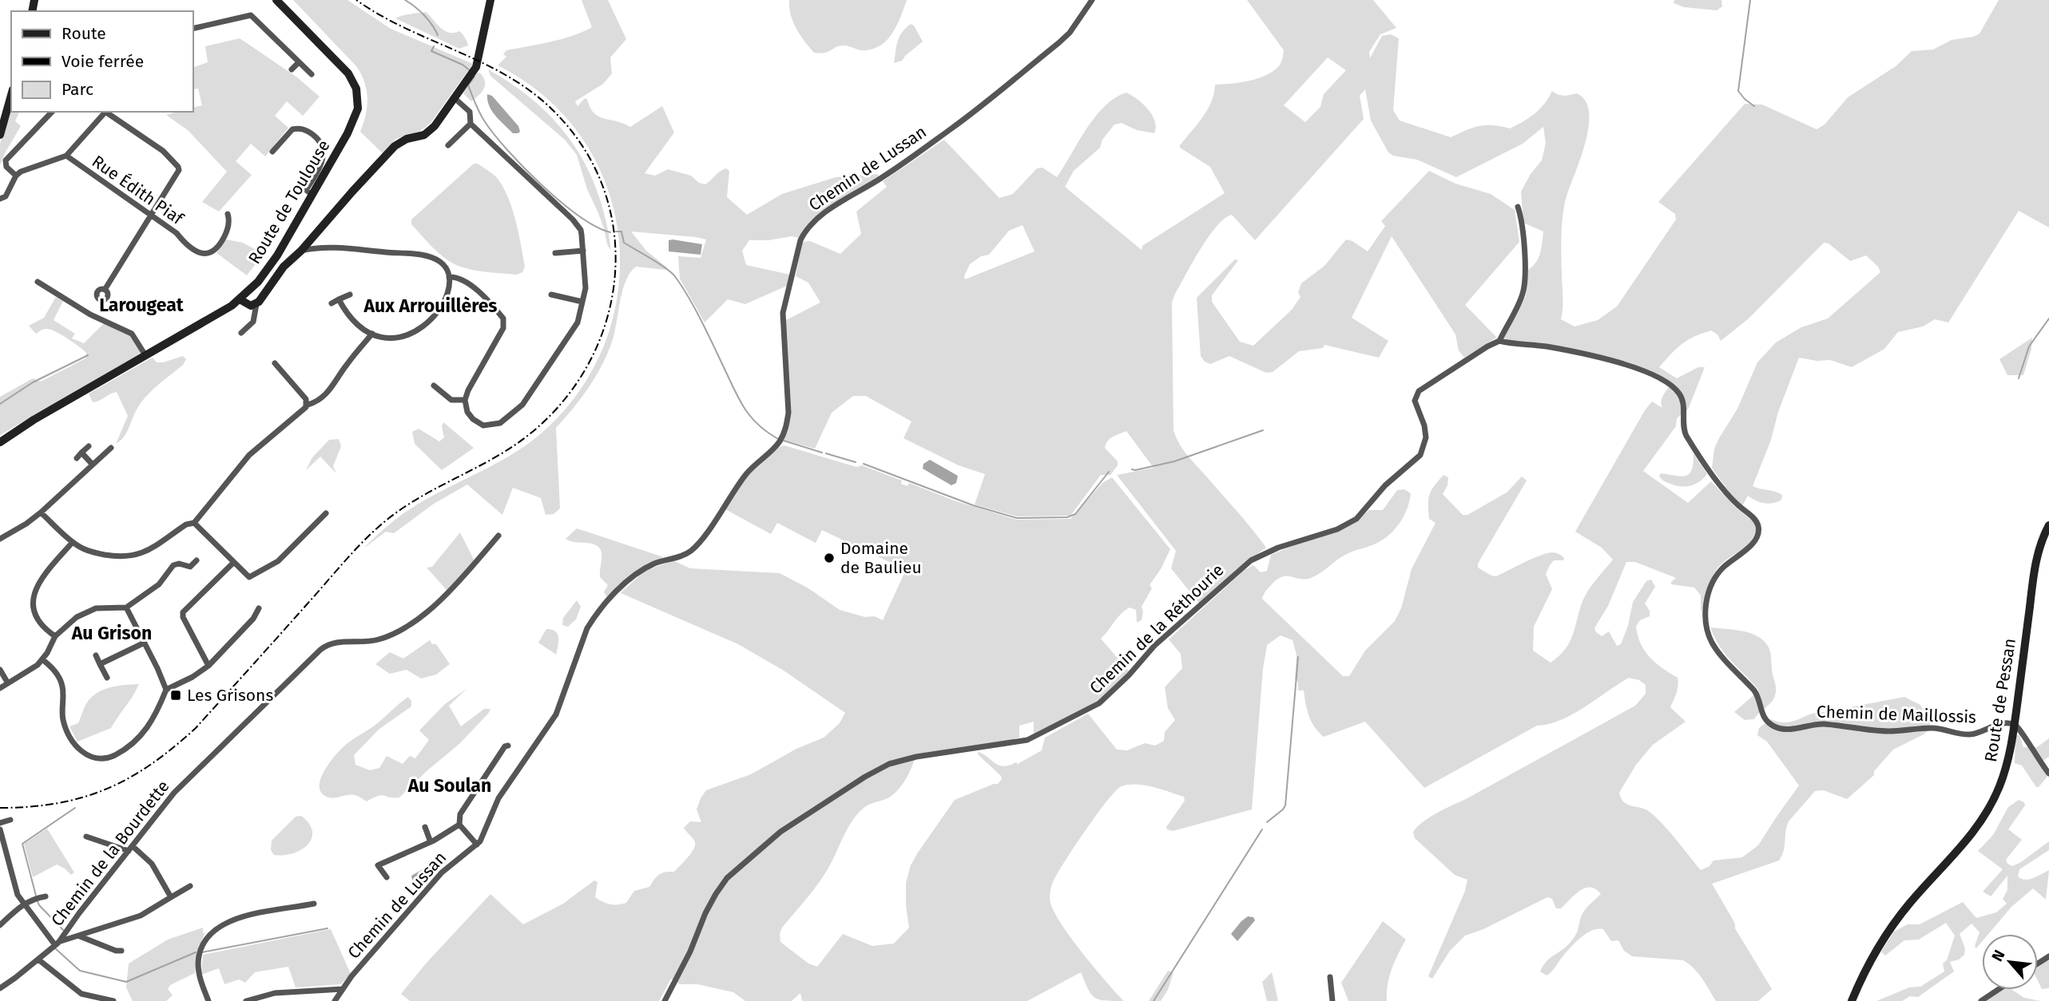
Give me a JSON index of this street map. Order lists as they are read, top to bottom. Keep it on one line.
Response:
{"streets":{"main road":["Route de Toulouse","Route de Pessan"],"street":["Chemin de Lussan","Rue Édith Piaf","Chemin de la Réthourie","Chemin de Maillossis","Chemin de la Bourdette"]},"crossings":[["Chemin de la Réthourie","Chemin de Maillossis"],["Route de Pessan","Chemin de Maillossis"]],"districts":["Larougeat","Aux Arrouillères","Au Grison","Au Soulan"],"places":{"other":["Domaine de Baulieu"],"transit":["Les Grisons"]},"legend":["Route","Voie ferrée","Parc"],"north":"top left"}
